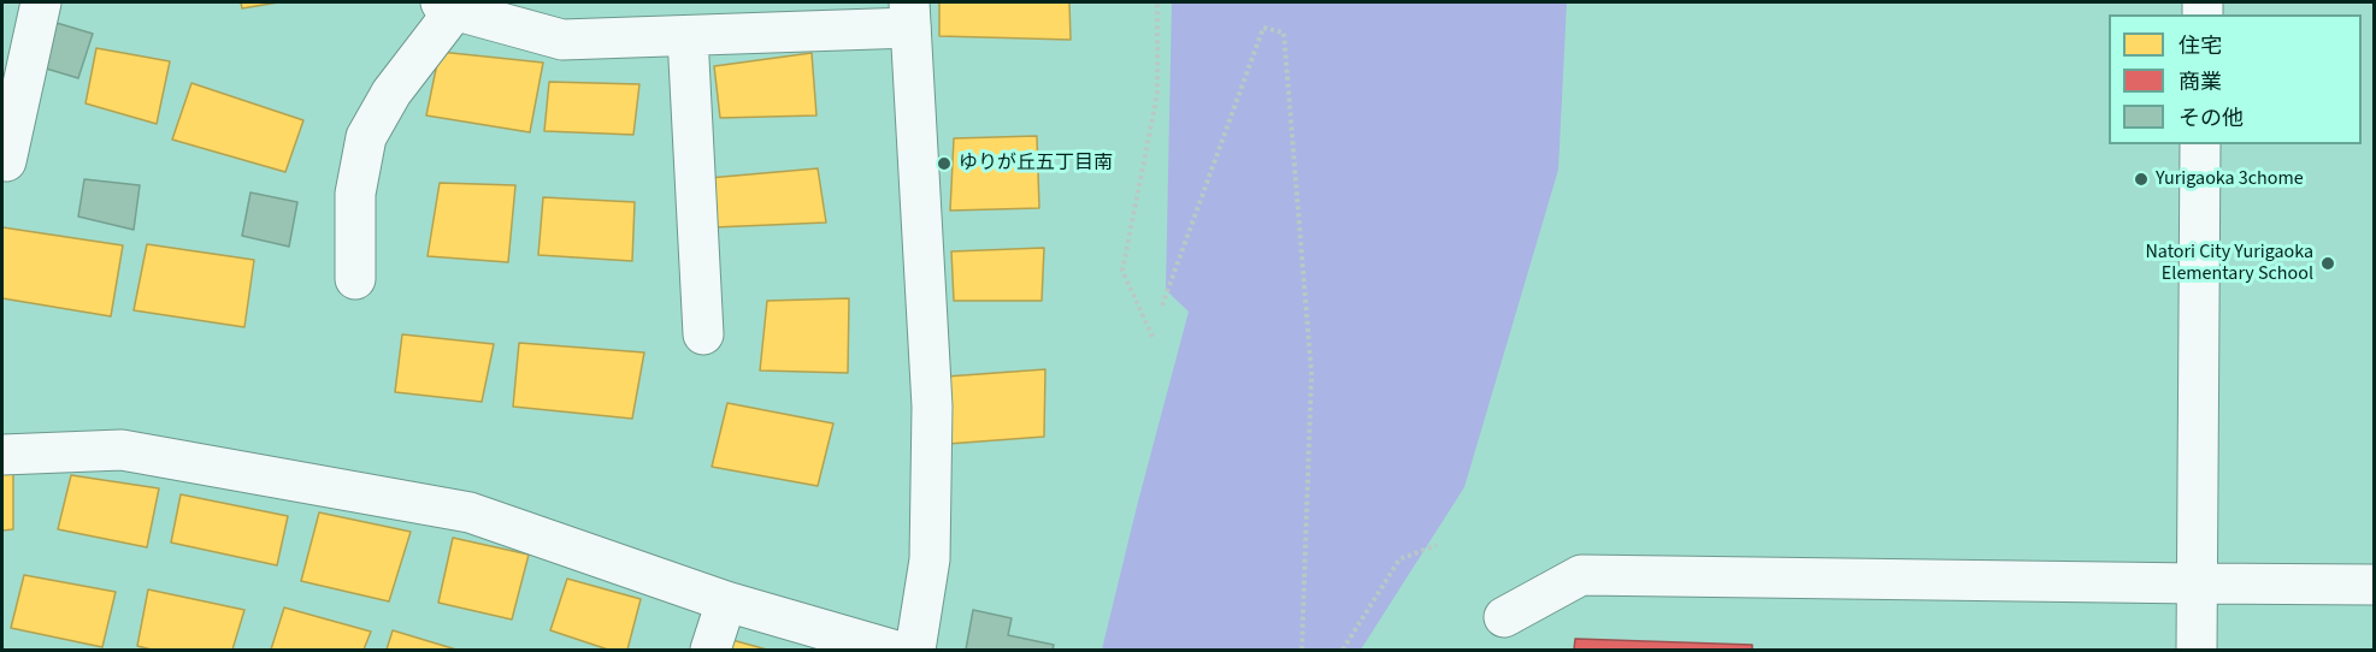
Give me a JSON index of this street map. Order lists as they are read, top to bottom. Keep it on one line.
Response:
{"places":["ゆりが丘五丁目南","Yurigaoka 3chome","Natori City Yurigaoka Elementary School"],"legend":["住宅","商業","その他"]}
